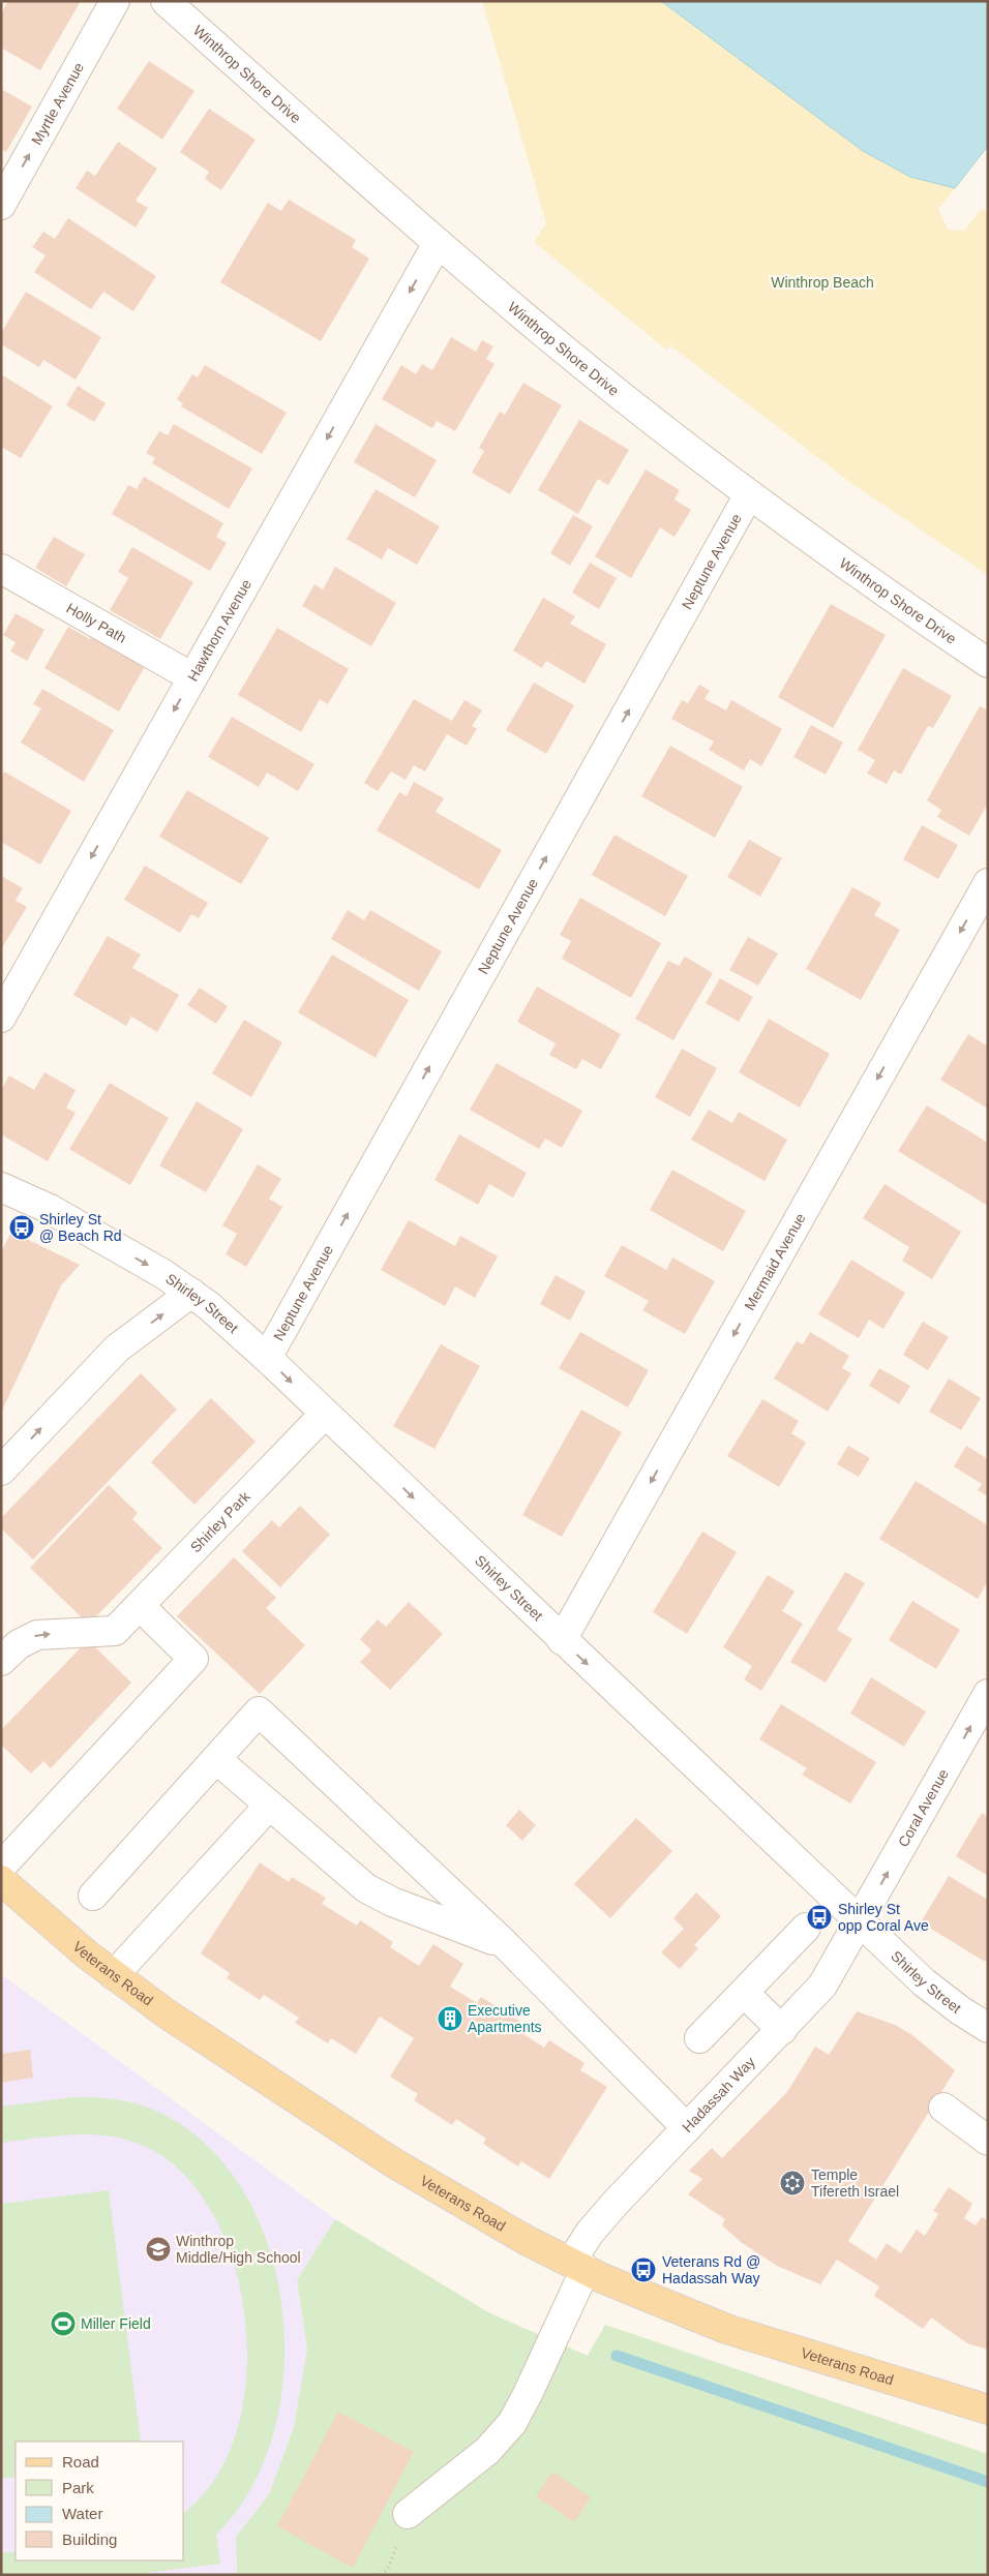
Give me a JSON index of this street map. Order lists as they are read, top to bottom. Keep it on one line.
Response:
{"streets":{"main road":["Veterans Road"],"street":["Winthrop Shore Drive","Myrtle Avenue","Neptune Avenue","Holly Path","Hawthorn Avenue","Mermaid Avenue","Shirley Street","Shirley Park","Coral Avenue","Hadassah Way"]},"crossings":[["Winthrop Shore Drive","Neptune Avenue"],["Winthrop Shore Drive","Hawthorn Avenue"],["Neptune Avenue","Shirley Street"],["Holly Path","Hawthorn Avenue"],["Mermaid Avenue","Shirley Street"],["Shirley Street","Shirley Park"],["Shirley Street","Coral Avenue"],["Shirley Street","Hadassah Way"],["Coral Avenue","Hadassah Way"],["Veterans Road","Hadassah Way"]],"one_way":["Myrtle Avenue","Neptune Avenue","Hawthorn Avenue","Mermaid Avenue","Shirley Street","Shirley Park","Coral Avenue"],"parks":["Winthrop Beach"],"places":{"bus stop":["Shirley St @ Beach Rd","Shirley St opp Coral Ave","Veterans Rd @ Hadassah Way"],"building":["Executive Apartments"],"synagogue":["Temple Tifereth Israel"],"school or university":["Winthrop Middle/High School"],"sports":["Miller Field"]},"legend":["Road","Park","Water","Building"]}
